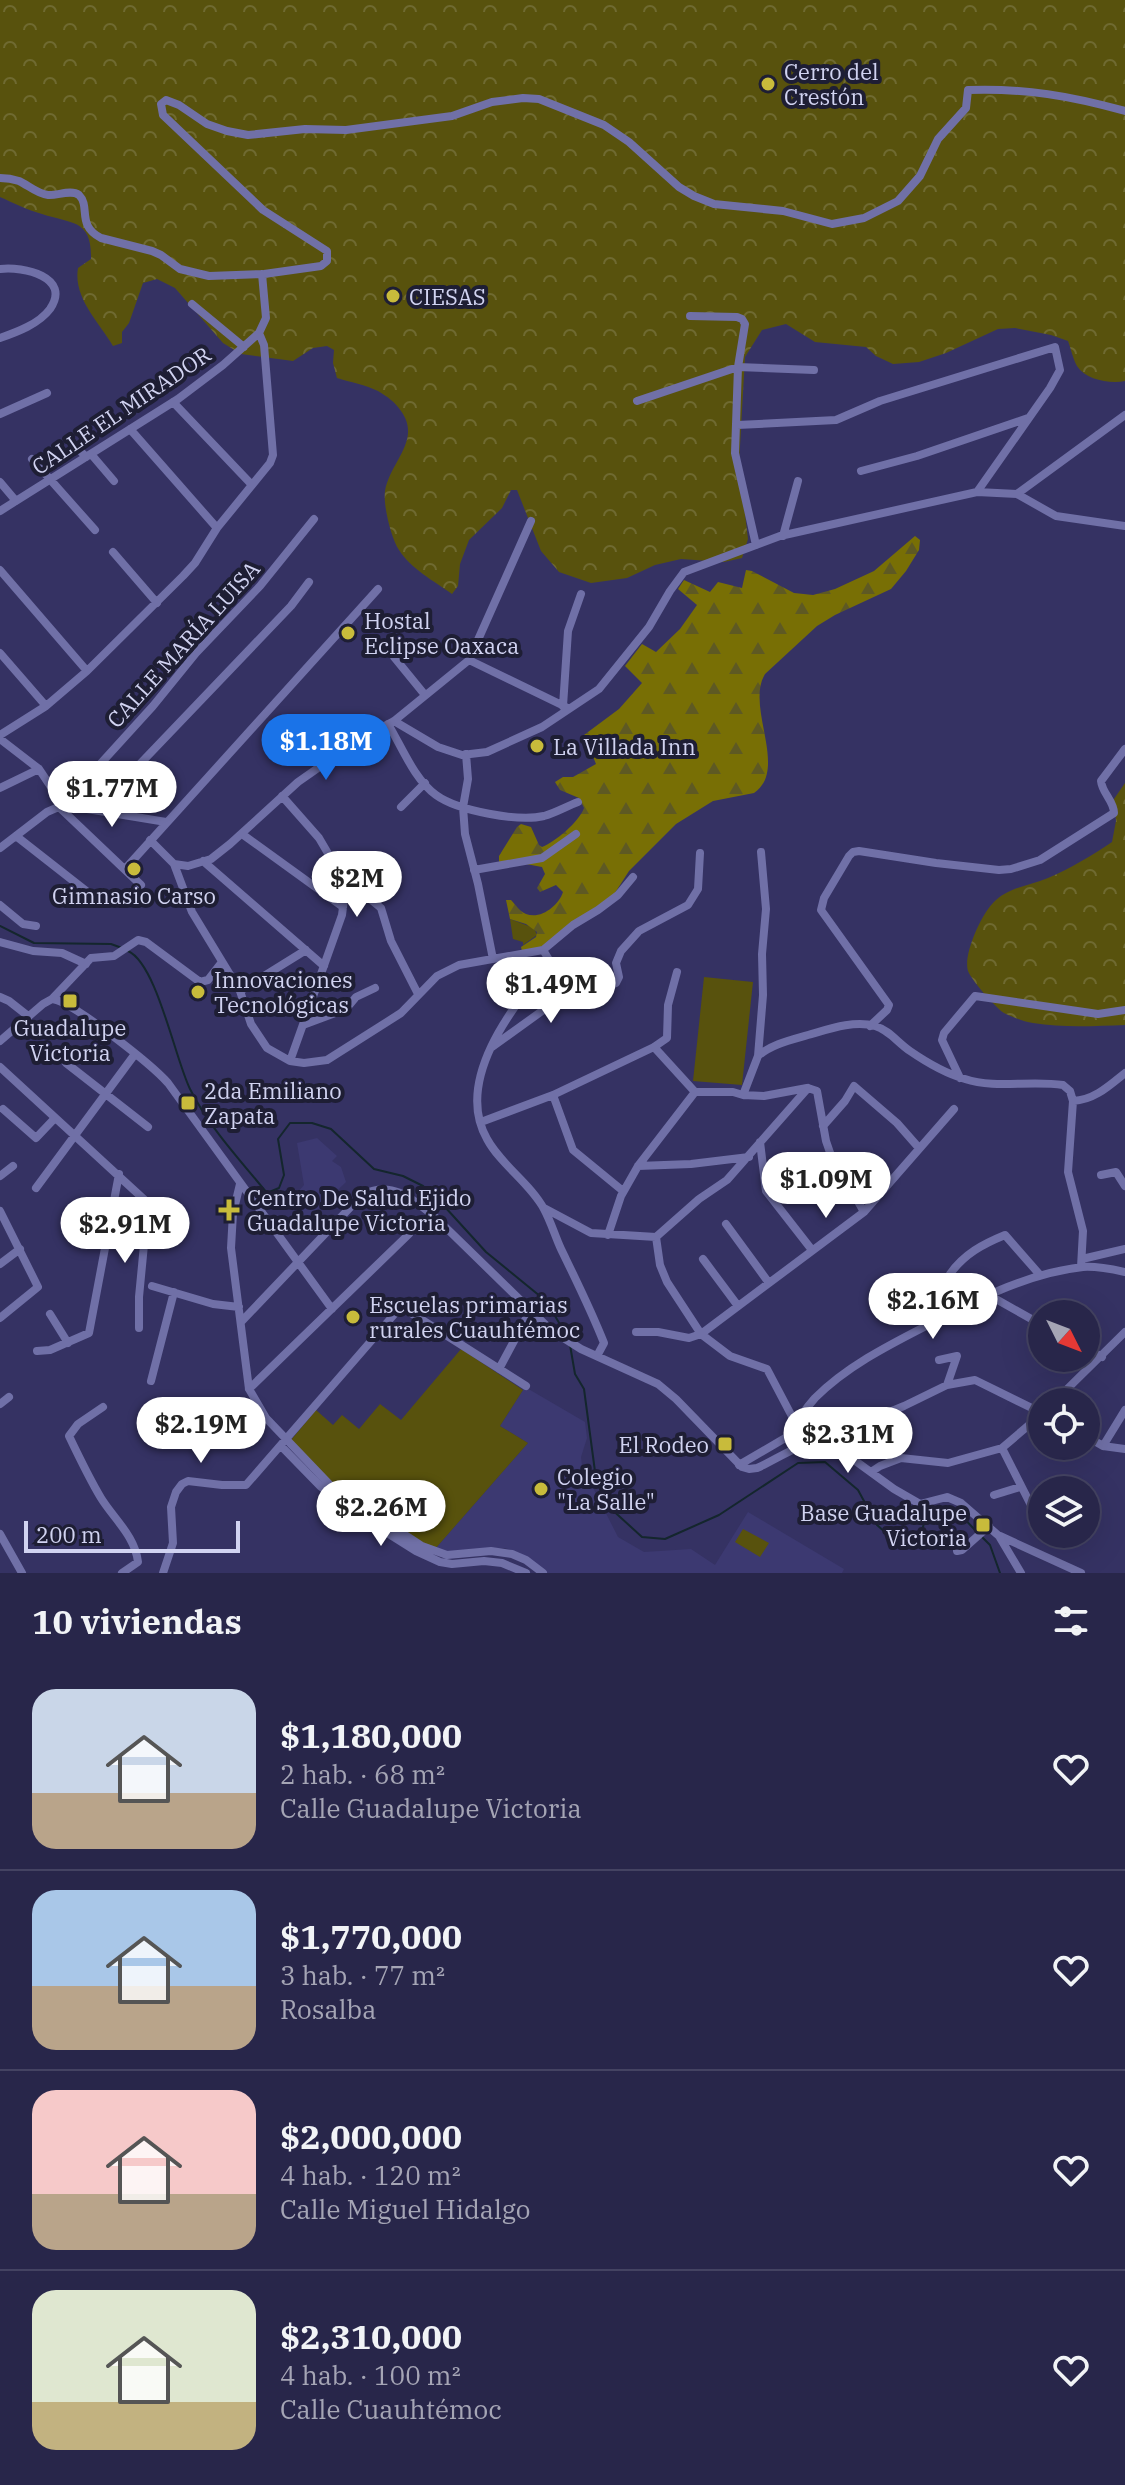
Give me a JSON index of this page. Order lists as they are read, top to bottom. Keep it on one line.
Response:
{"streets":{"street":["CALLE EL MIRADOR","CALLE MARÍA LUISA"]},"places":{"other":["Cerro del Crestón","CIESAS","Hostal Eclipse Oaxaca","La Villada Inn","Gimnasio Carso","Innovaciones Tecnológicas","Escuelas primarias rurales Cuauhtémoc","Colegio \"La Salle\""],"transit":["Guadalupe Victoria","2da Emiliano Zapata","El Rodeo","Base Guadalupe Victoria"],"health":["Centro De Salud Ejido Guadalupe Victoria"]},"scale_bar":"200 m","north":"bottom right","page":{"price":["$1.18M","$1.77M","$2M","$1.49M","$1.09M","$2.91M","$2.16M","$2.19M","$2.31M","$2.26M"],"scale":"200 m","heading":"10 viviendas","list":[{"name":"$1,180,000","note":"2 hab. · 68 m² · Calle Guadalupe Victoria"},{"name":"$1,770,000","note":"3 hab. · 77 m² · Rosalba"},{"name":"$2,000,000","note":"4 hab. · 120 m² · Calle Miguel Hidalgo"},{"name":"$2,310,000","note":"4 hab. · 100 m² · Calle Cuauhtémoc"}]}}
